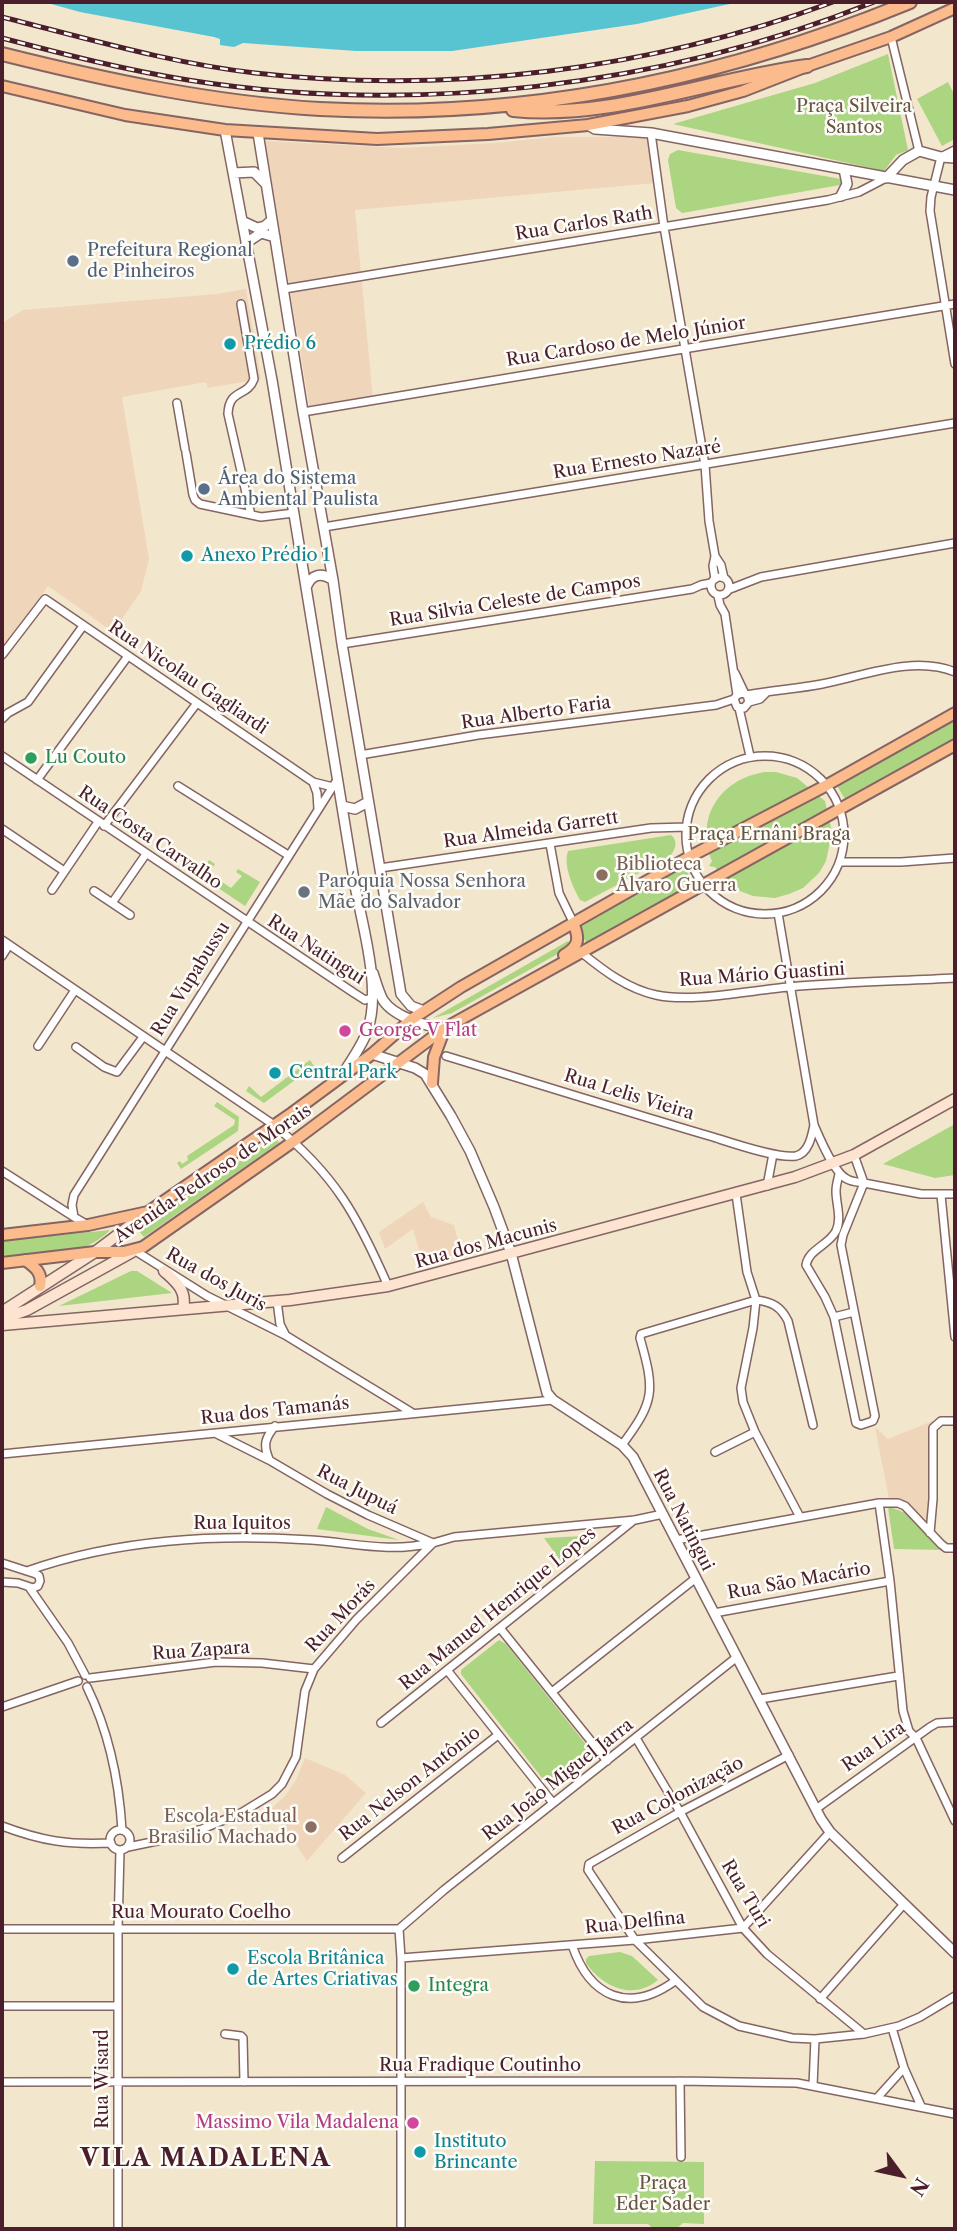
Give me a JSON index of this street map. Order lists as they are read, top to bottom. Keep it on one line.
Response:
{"streets":{"highway":["Avenida Pedroso de Morais"],"main road":["Rua dos Macunis"],"street":["Rua Carlos Rath","Rua Cardoso de Melo Júnior","Rua Ernesto Nazaré","Rua Silvia Celeste de Campos","Rua Nicolau Gagliardi","Rua Alberto Faria","Rua Almeida Garrett","Rua Costa Carvalho","Rua Natingui","Rua Mário Guastini","Rua Vupabussu","Rua Lelis Vieira","Rua dos Juris","Rua dos Tamanás","Rua Jupuá","Rua Iquitos","Rua São Macário","Rua Manuel Henrique Lopes","Rua Morás","Rua Zapara","Rua Lira","Rua João Miguel Jarra","Rua Nelson Antônio","Rua Colonização","Rua Turi","Rua Mourato Coelho","Rua Delfina","Rua Fradique Coutinho","Rua Wisard"]},"crossings":[["Rua Nicolau Gagliardi","Rua Vupabussu"],["Rua Costa Carvalho","Rua Natingui"],["Rua Costa Carvalho","Rua Vupabussu"],["Rua Natingui","Rua Vupabussu"],["Rua Natingui","Rua dos Tamanás"],["Rua Natingui","Rua São Macário"],["Rua Natingui","Rua Lira"],["Rua Natingui","Rua João Miguel Jarra"],["Rua Natingui","Rua Colonização"],["Avenida Pedroso de Morais","Rua dos Juris"],["Rua dos Macunis","Rua dos Juris"],["Rua dos Juris","Rua dos Tamanás"],["Rua dos Tamanás","Rua Jupuá"],["Rua Jupuá","Rua Iquitos"],["Rua Jupuá","Rua Morás"],["Rua Iquitos","Rua Morás"],["Rua Morás","Rua Zapara"],["Rua Morás","Rua Wisard"],["Rua João Miguel Jarra","Rua Turi"],["Rua João Miguel Jarra","Rua Mourato Coelho"],["Rua Colonização","Rua Turi"],["Rua Colonização","Rua Delfina"],["Rua Turi","Rua Delfina"],["Rua Mourato Coelho","Rua Wisard"],["Rua Fradique Coutinho","Rua Wisard"]],"districts":["VILA MADALENA"],"parks":["Praça Silveira Santos","Praça Ernâni Braga","Praça Eder Sader"],"places":["Prefeitura Regional de Pinheiros","Prédio 6","Área do Sistema Ambiental Paulista","Anexo Prédio 1","Lu Couto","Biblioteca Álvaro Guerra","Paróquia Nossa Senhora Mãe do Salvador","George V Flat","Central Park","Escola Estadual Brasilio Machado","Escola Britânica de Artes Criativas","Integra","Massimo Vila Madalena","Instituto Brincante"],"north":"bottom right"}
